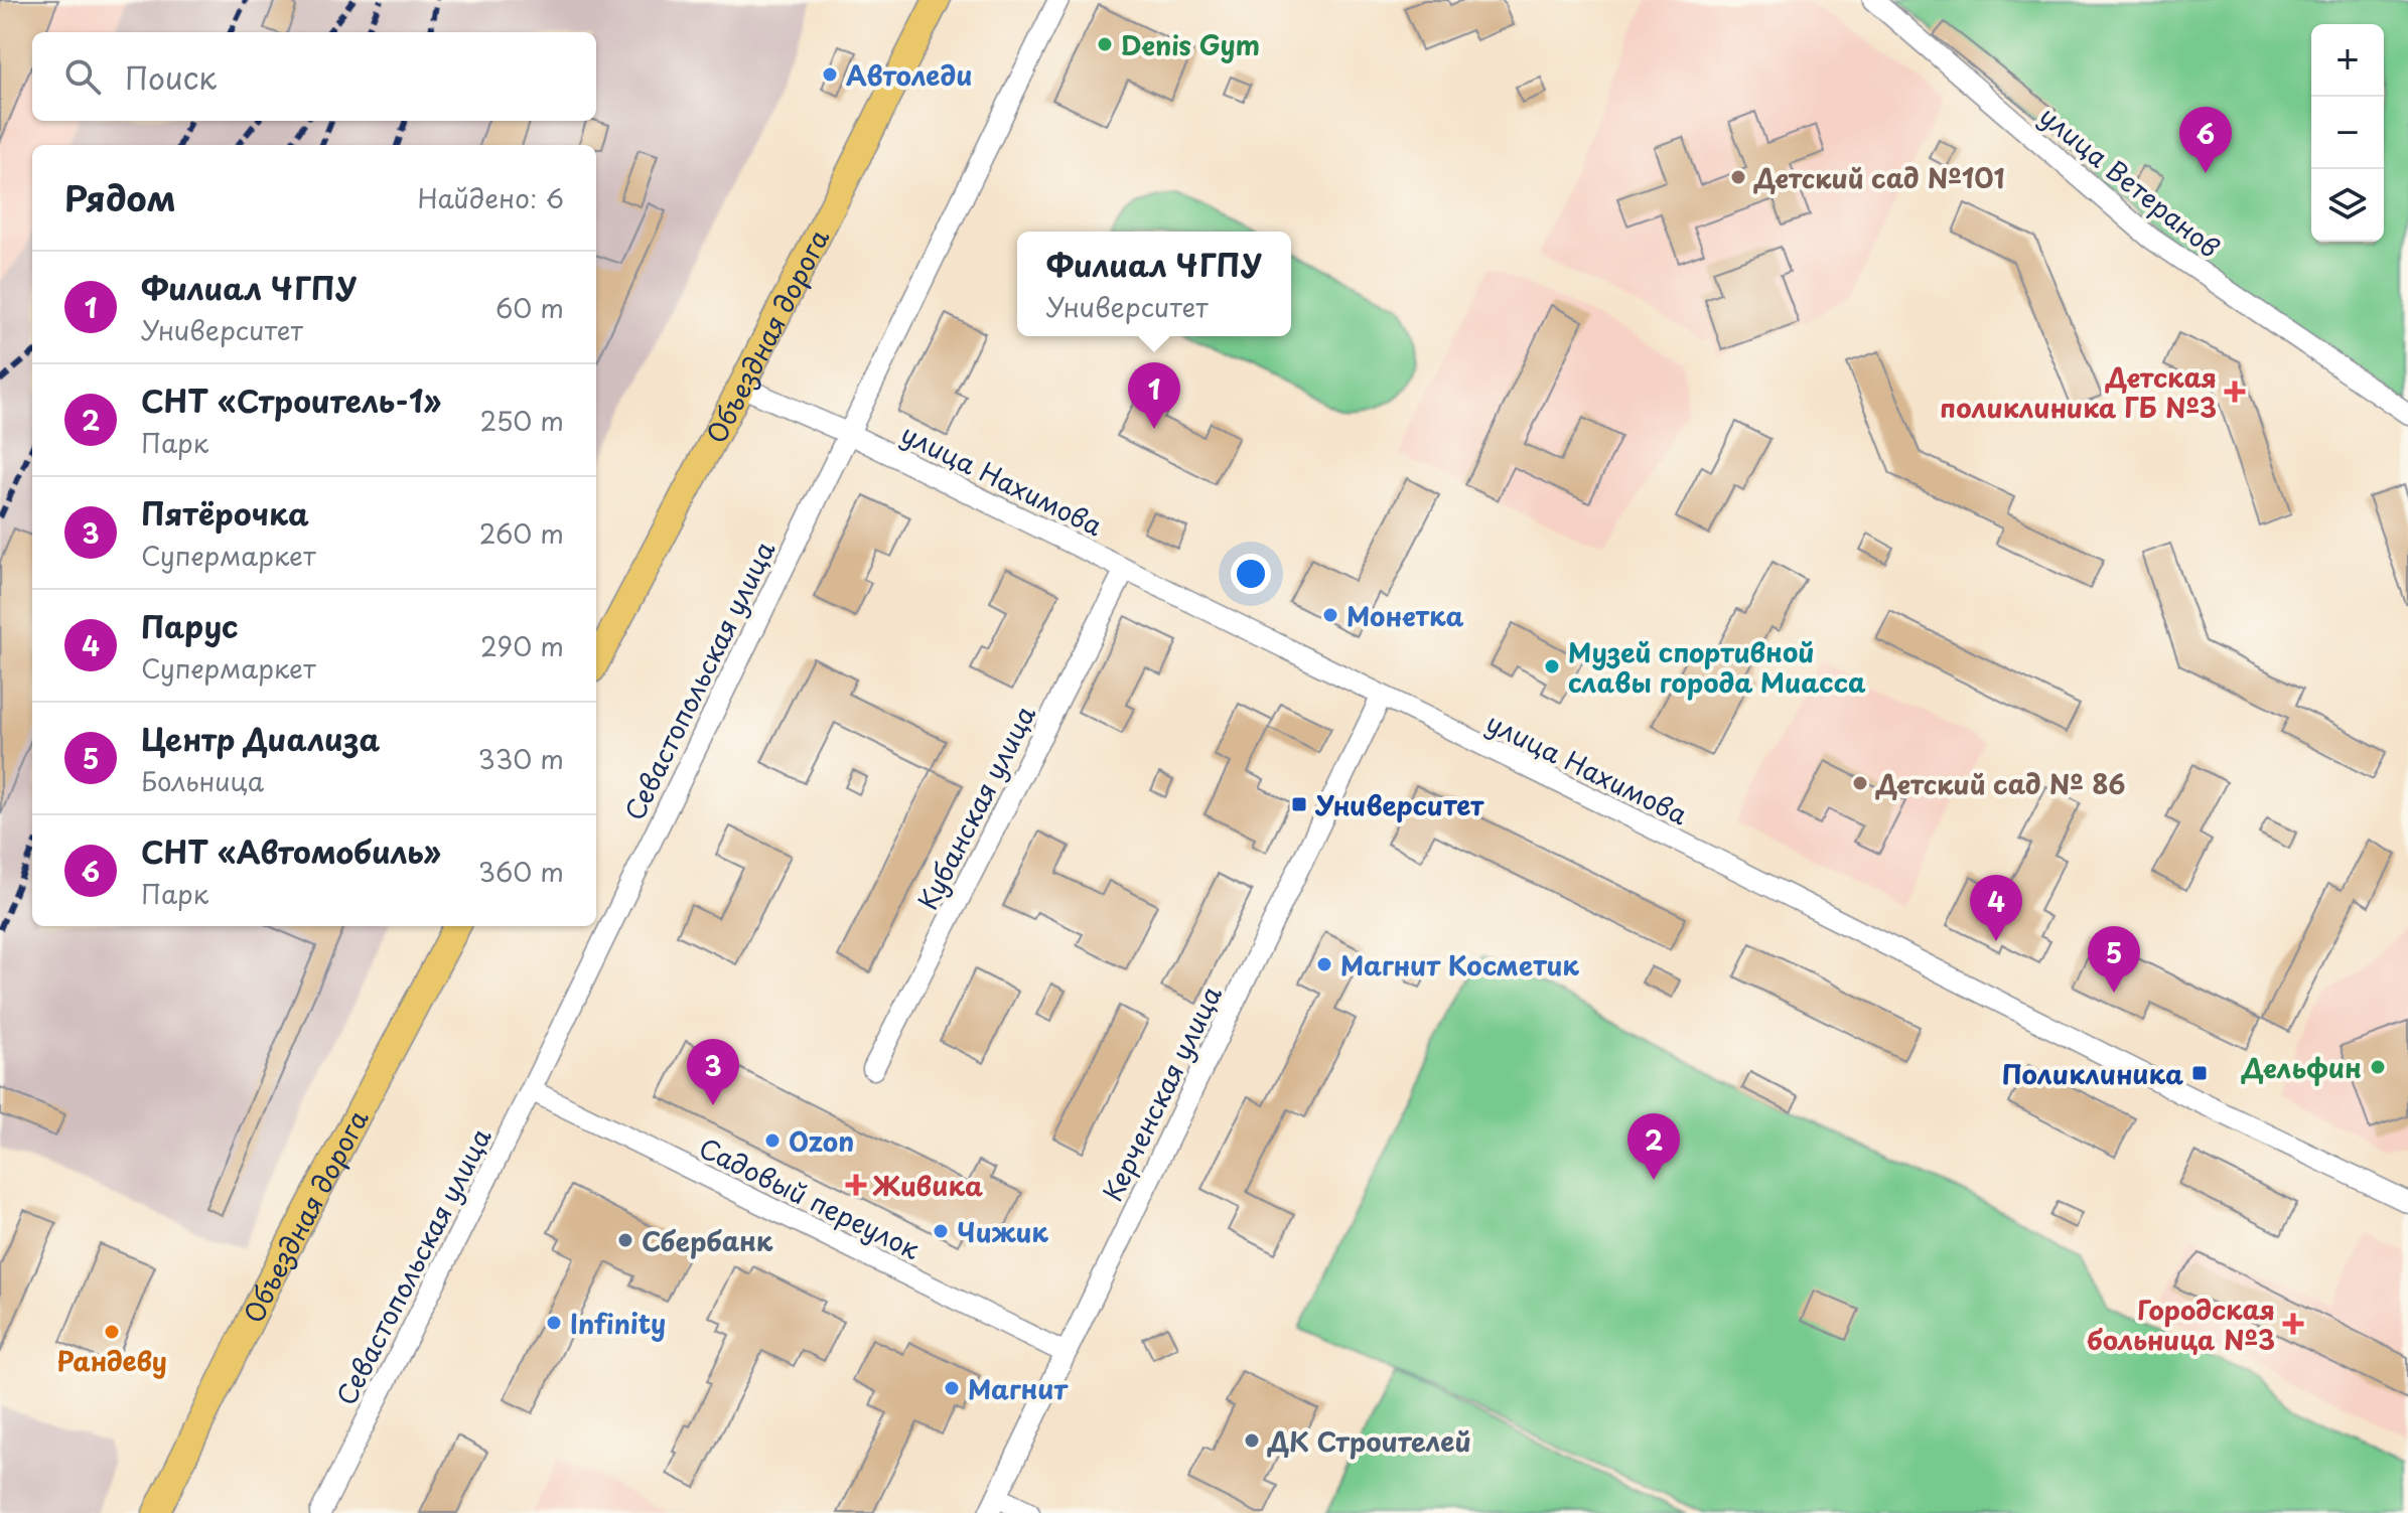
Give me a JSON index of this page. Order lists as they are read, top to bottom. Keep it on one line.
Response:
{"streets":{"main road":["Объездная дорога"],"street":["улица Ветеранов","улица Нахимова","Севастопольская улица","Кубанская улица","Керченская улица","Садовый переулок"]},"crossings":[["Объездная дорога","улица Нахимова"],["улица Нахимова","Севастопольская улица"],["улица Нахимова","Кубанская улица"],["улица Нахимова","Керченская улица"],["Севастопольская улица","Садовый переулок"],["Керченская улица","Садовый переулок"]],"places":{"other":["Denis Gym","Автоледи","Детский сад №101","Монетка","Музей спортивной славы города Миасса","Детский сад № 86","Магнит Косметик","Дельфин","Ozon","Чижик","Сбербанк","Infinity","Рандеву","Магнит","ДК Строителей"],"health":["Детская поликлиника ГБ №3","Живика","Городская больница №3"],"transit":["Университет","Поликлиника"]},"page":{"map_buttons":["+","−"],"search":"Поиск","pins":["6","1","4","5","3","2"],"heading":["Рядом","Найдено: 6"],"popup":["Филиал ЧГПУ","Университет"],"list":[{"mark":"1","name":"Филиал ЧГПУ","note":"Университет","value":"60 m"},{"mark":"2","name":"СНТ «Строитель-1»","note":"Парк","value":"250 m"},{"mark":"3","name":"Пятёрочка","note":"Супермаркет","value":"260 m"},{"mark":"4","name":"Парус","note":"Супермаркет","value":"290 m"},{"mark":"5","name":"Центр Диализа","note":"Больница","value":"330 m"},{"mark":"6","name":"СНТ «Автомобиль»","note":"Парк","value":"360 m"}]}}
